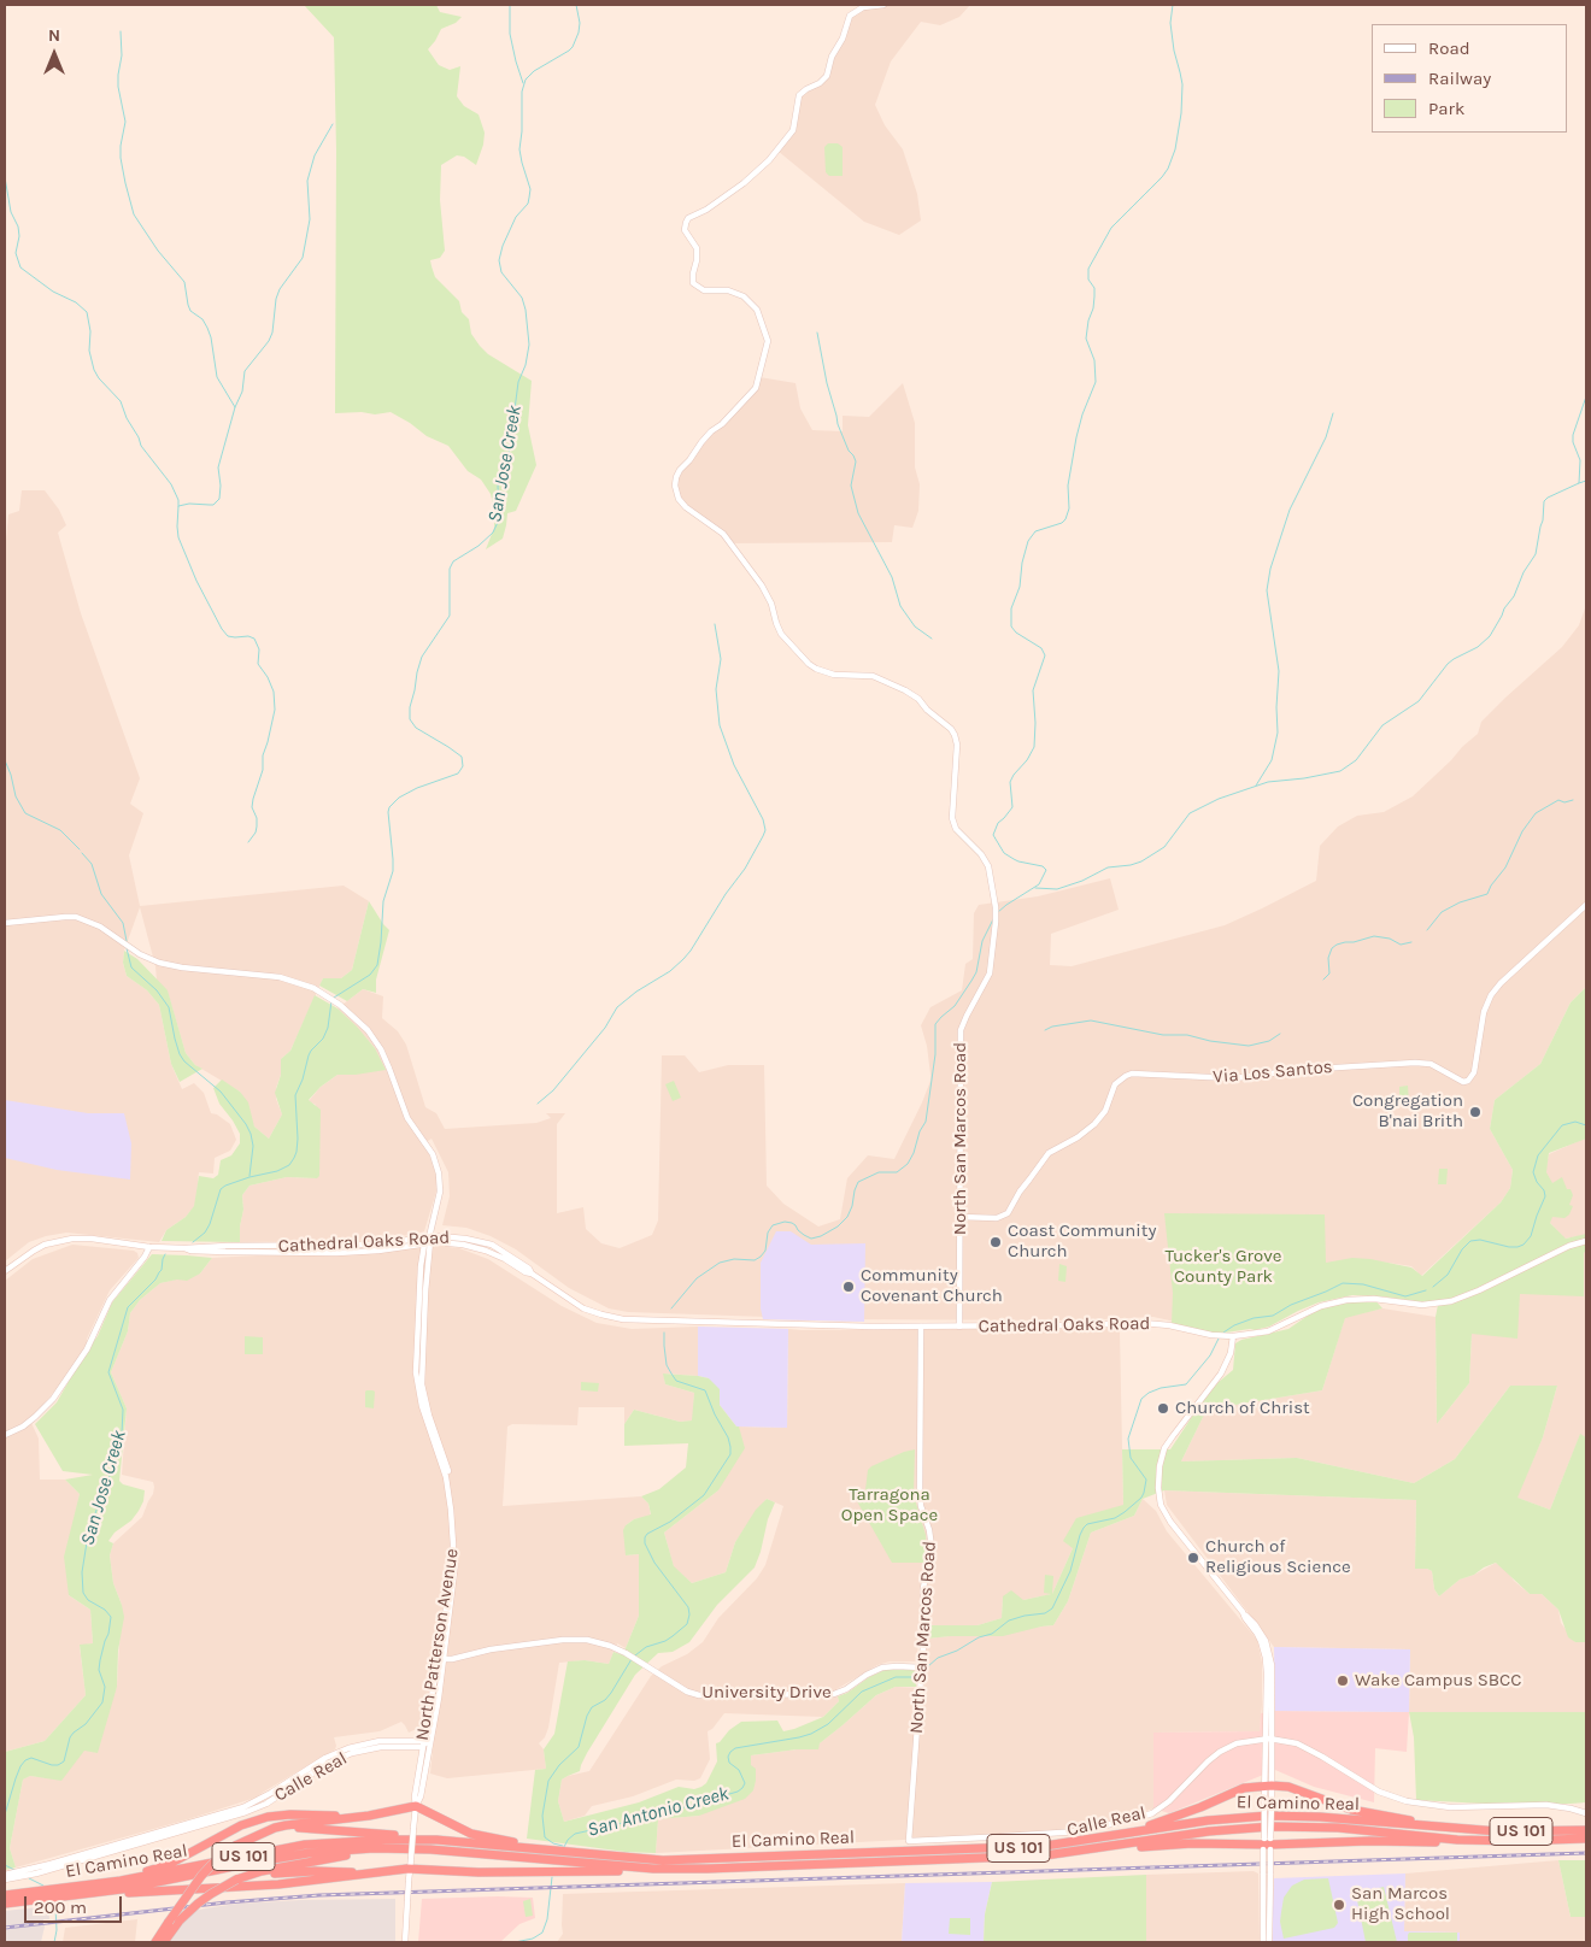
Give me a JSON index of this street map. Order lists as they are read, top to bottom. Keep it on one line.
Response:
{"streets":{"highway":["El Camino Real","US 101"],"street":["Via Los Santos","North San Marcos Road","Cathedral Oaks Road","North Patterson Avenue","University Drive","Calle Real"]},"crossings":[["Via Los Santos","North San Marcos Road"],["North San Marcos Road","Cathedral Oaks Road"],["North San Marcos Road","University Drive"],["North San Marcos Road","Calle Real"],["Cathedral Oaks Road","North Patterson Avenue"],["North Patterson Avenue","University Drive"],["North Patterson Avenue","Calle Real"]],"water":["San Jose Creek","San Antonio Creek"],"parks":["Tucker's Grove County Park","Tarragona Open Space"],"places":["Congregation B'nai Brith","Coast Community Church","Community Covenant Church","Church of Christ","Church of Religious Science","Wake Campus SBCC","San Marcos High School"],"legend":["Road","Railway","Park"],"scale_bar":"200 m","north":"top"}
